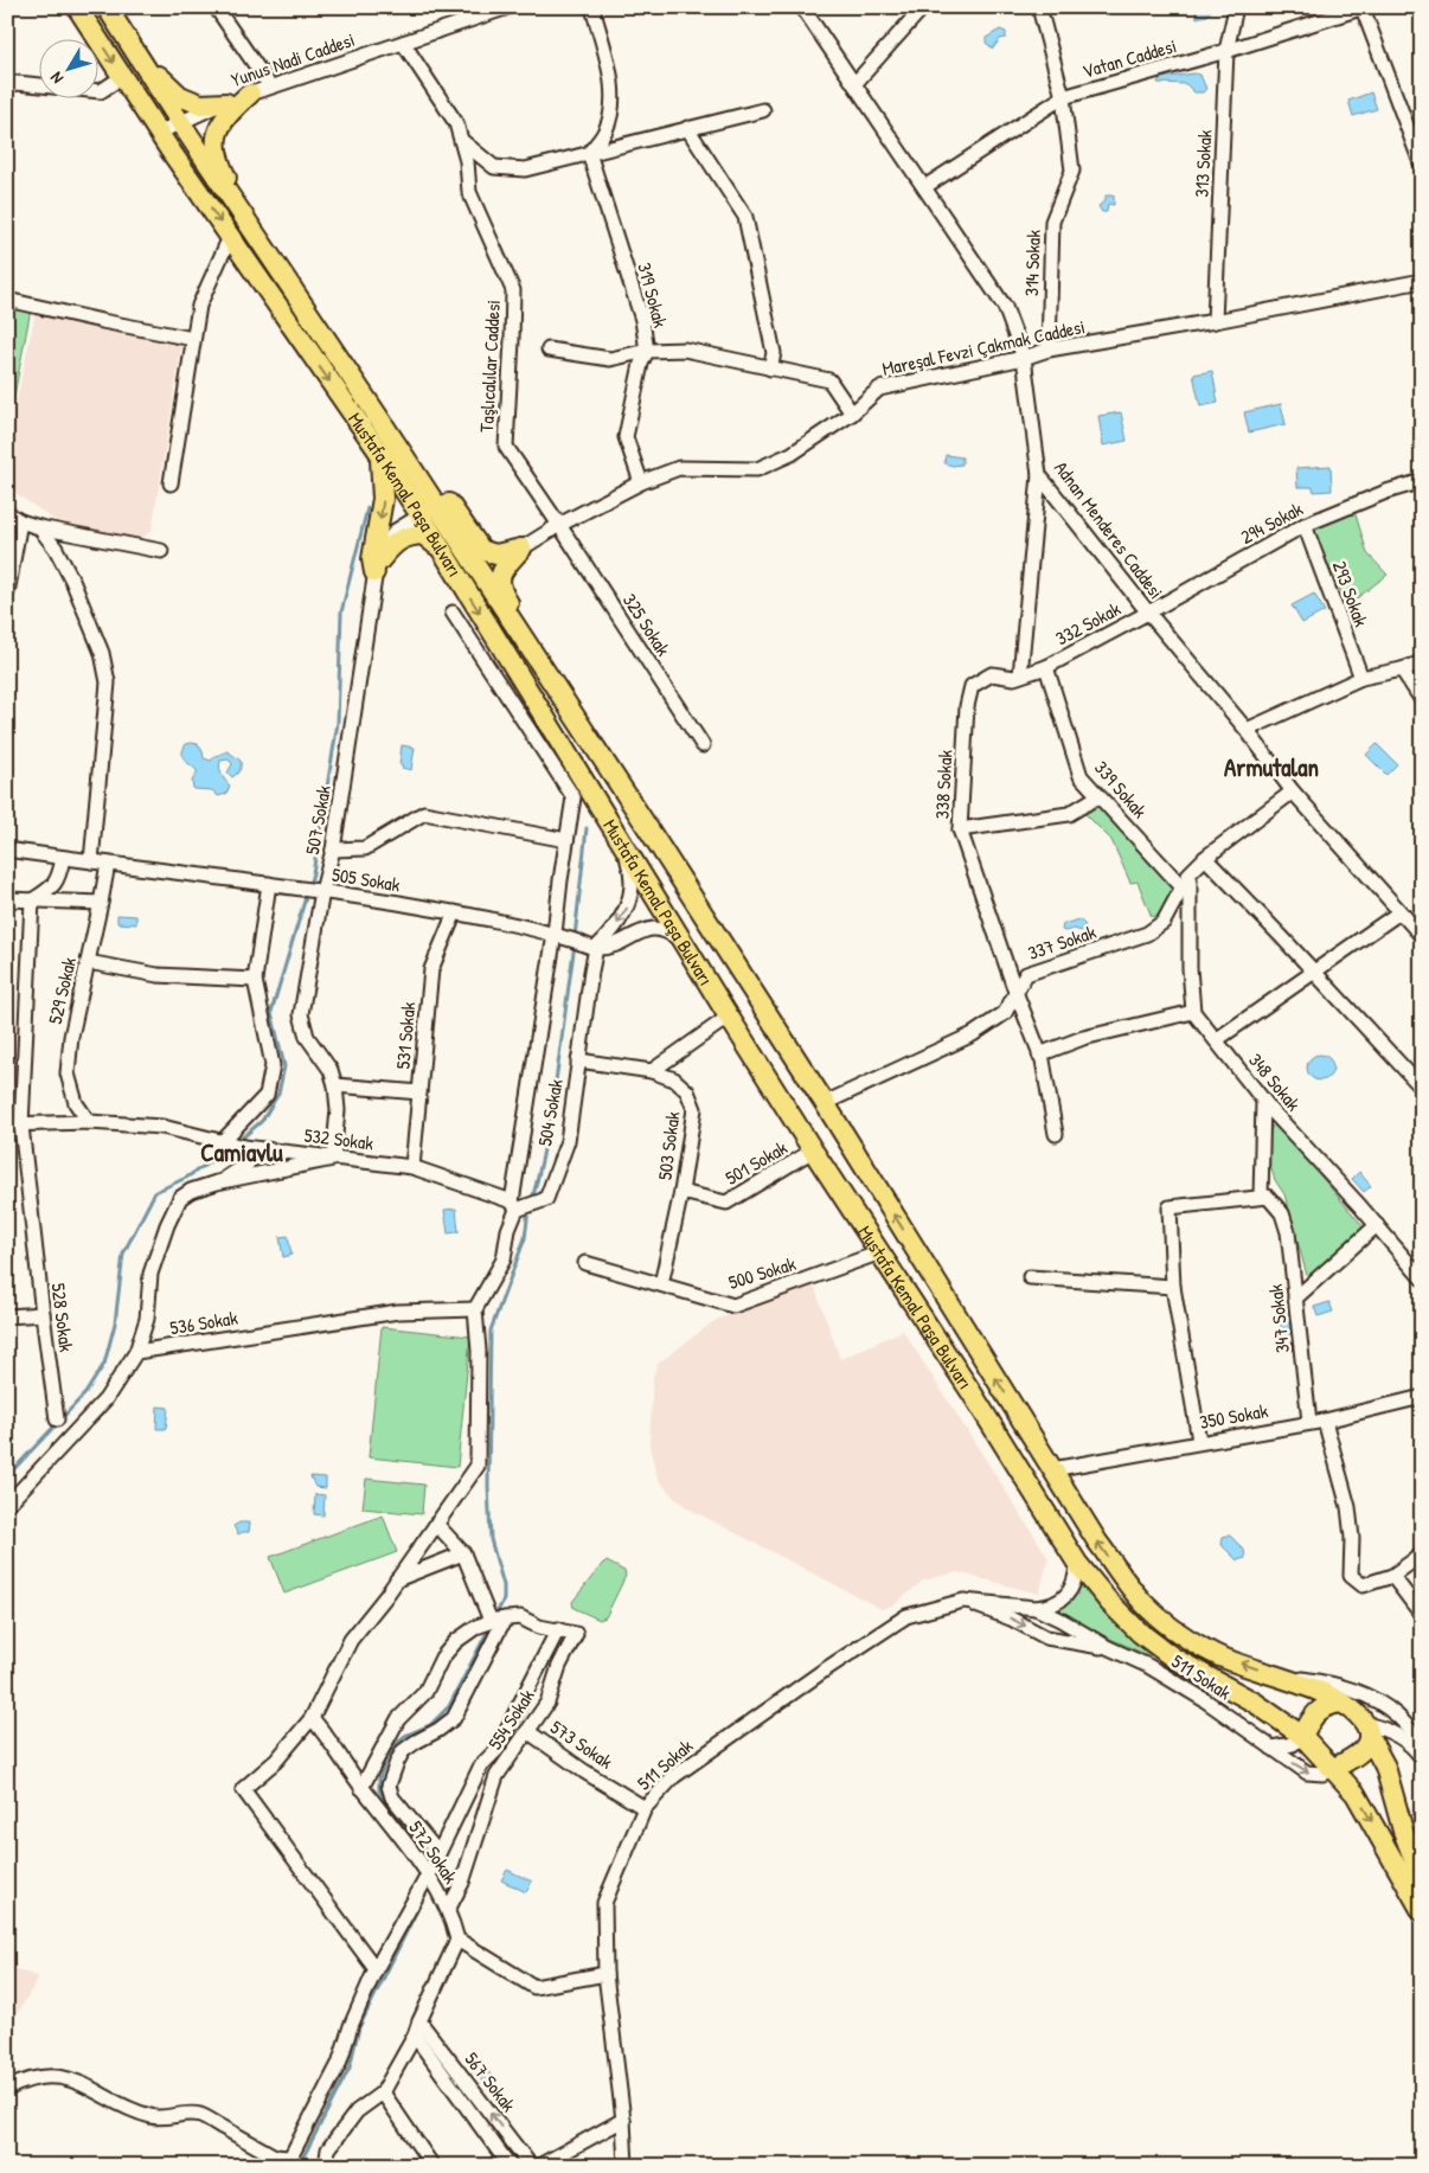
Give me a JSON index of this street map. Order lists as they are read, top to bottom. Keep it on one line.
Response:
{"streets":{"highway":["Mustafa Kemal Paşa Bulvarı"],"street":["Vatan Caddesi","Yunus Nadi Caddesi","313 Sokak","314 Sokak","319 Sokak","Mareşal Fevzi Çakmak Caddesi","Taşlıcalılar Caddesi","294 Sokak","Adnan Menderes Caddesi","293 Sokak","332 Sokak","325 Sokak","338 Sokak","339 Sokak","507 Sokak","505 Sokak","337 Sokak","529 Sokak","531 Sokak","348 Sokak","504 Sokak","532 Sokak","503 Sokak","501 Sokak","500 Sokak","528 Sokak","347 Sokak","536 Sokak","350 Sokak","511 Sokak","554 Sokak","573 Sokak","572 Sokak","567 Sokak"]},"crossings":[["Vatan Caddesi","313 Sokak"],["Vatan Caddesi","314 Sokak"],["Vatan Caddesi","Adnan Menderes Caddesi"],["Yunus Nadi Caddesi","Taşlıcalılar Caddesi"],["Yunus Nadi Caddesi","Mustafa Kemal Paşa Bulvarı"],["313 Sokak","Mareşal Fevzi Çakmak Caddesi"],["314 Sokak","Mareşal Fevzi Çakmak Caddesi"],["319 Sokak","Mareşal Fevzi Çakmak Caddesi"],["Mareşal Fevzi Çakmak Caddesi","Taşlıcalılar Caddesi"],["Mareşal Fevzi Çakmak Caddesi","Adnan Menderes Caddesi"],["Mareşal Fevzi Çakmak Caddesi","325 Sokak"],["Taşlıcalılar Caddesi","325 Sokak"],["Mustafa Kemal Paşa Bulvarı","507 Sokak"],["Mustafa Kemal Paşa Bulvarı","337 Sokak"],["Mustafa Kemal Paşa Bulvarı","501 Sokak"],["Mustafa Kemal Paşa Bulvarı","500 Sokak"],["Mustafa Kemal Paşa Bulvarı","350 Sokak"],["Mustafa Kemal Paşa Bulvarı","511 Sokak"],["294 Sokak","Adnan Menderes Caddesi"],["294 Sokak","293 Sokak"],["294 Sokak","332 Sokak"],["Adnan Menderes Caddesi","332 Sokak"],["Adnan Menderes Caddesi","337 Sokak"],["332 Sokak","338 Sokak"],["332 Sokak","339 Sokak"],["338 Sokak","339 Sokak"],["338 Sokak","337 Sokak"],["339 Sokak","337 Sokak"],["507 Sokak","505 Sokak"],["507 Sokak","532 Sokak"],["505 Sokak","529 Sokak"],["505 Sokak","531 Sokak"],["505 Sokak","504 Sokak"],["529 Sokak","532 Sokak"],["531 Sokak","532 Sokak"],["504 Sokak","532 Sokak"],["504 Sokak","503 Sokak"],["532 Sokak","528 Sokak"],["503 Sokak","501 Sokak"],["503 Sokak","500 Sokak"],["347 Sokak","350 Sokak"],["511 Sokak","573 Sokak"],["554 Sokak","573 Sokak"],["554 Sokak","572 Sokak"]],"districts":["Armutalan","Camiavlu"],"north":"bottom left"}
